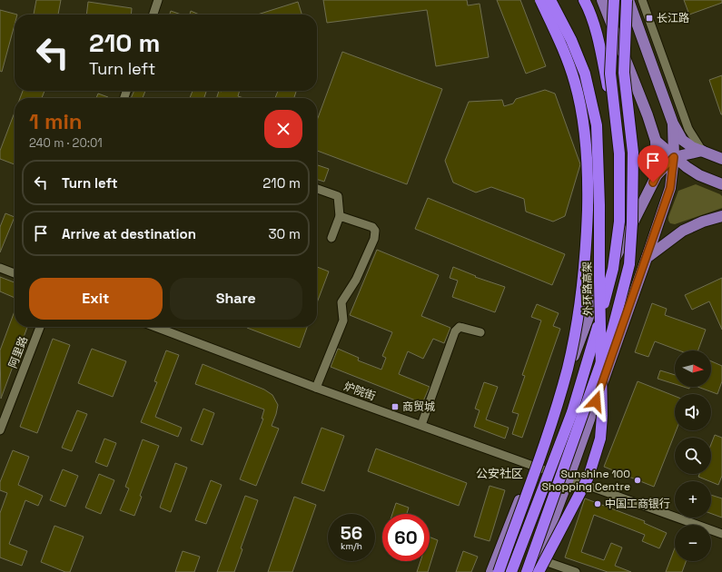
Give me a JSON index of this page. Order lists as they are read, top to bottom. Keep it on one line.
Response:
{"streets":{"highway":["外环路高架"],"street":["阿里路","炉院街"]},"districts":["公安社区"],"places":{"transit":["长江路","商贸城"],"other":["Sunshine 100 Shopping Centre","中国工商银行"]},"north":"right","page":{"turn":["210 m","Turn left"],"heading":["1 min","240 m · 20:01"],"list":[{"name":"Turn left","value":"210 m"},{"name":"Arrive at destination","value":"30 m"}],"buttons":["Exit","Share"],"map_buttons":["+","−"],"speed":"56 km/h","limit":"60"}}
